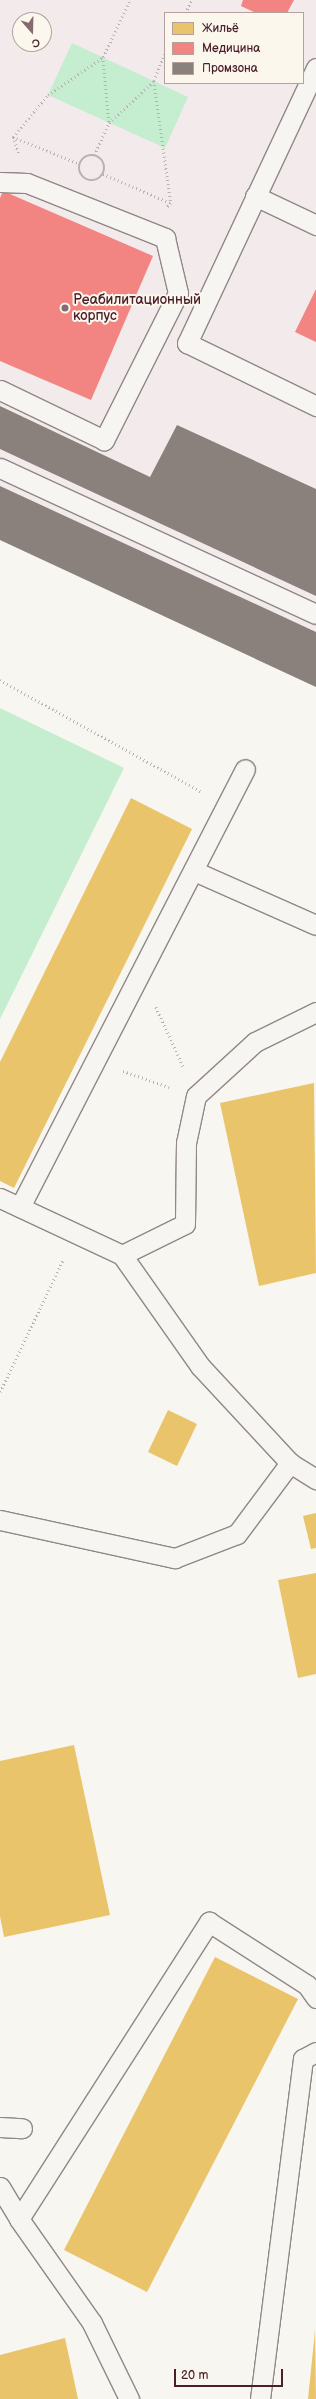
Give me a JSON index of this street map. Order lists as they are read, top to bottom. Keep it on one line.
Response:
{"places":["Реабилитационный корпус"],"legend":["Жильё","Медицина","Промзона"],"scale_bar":"20 m","north":"bottom"}
